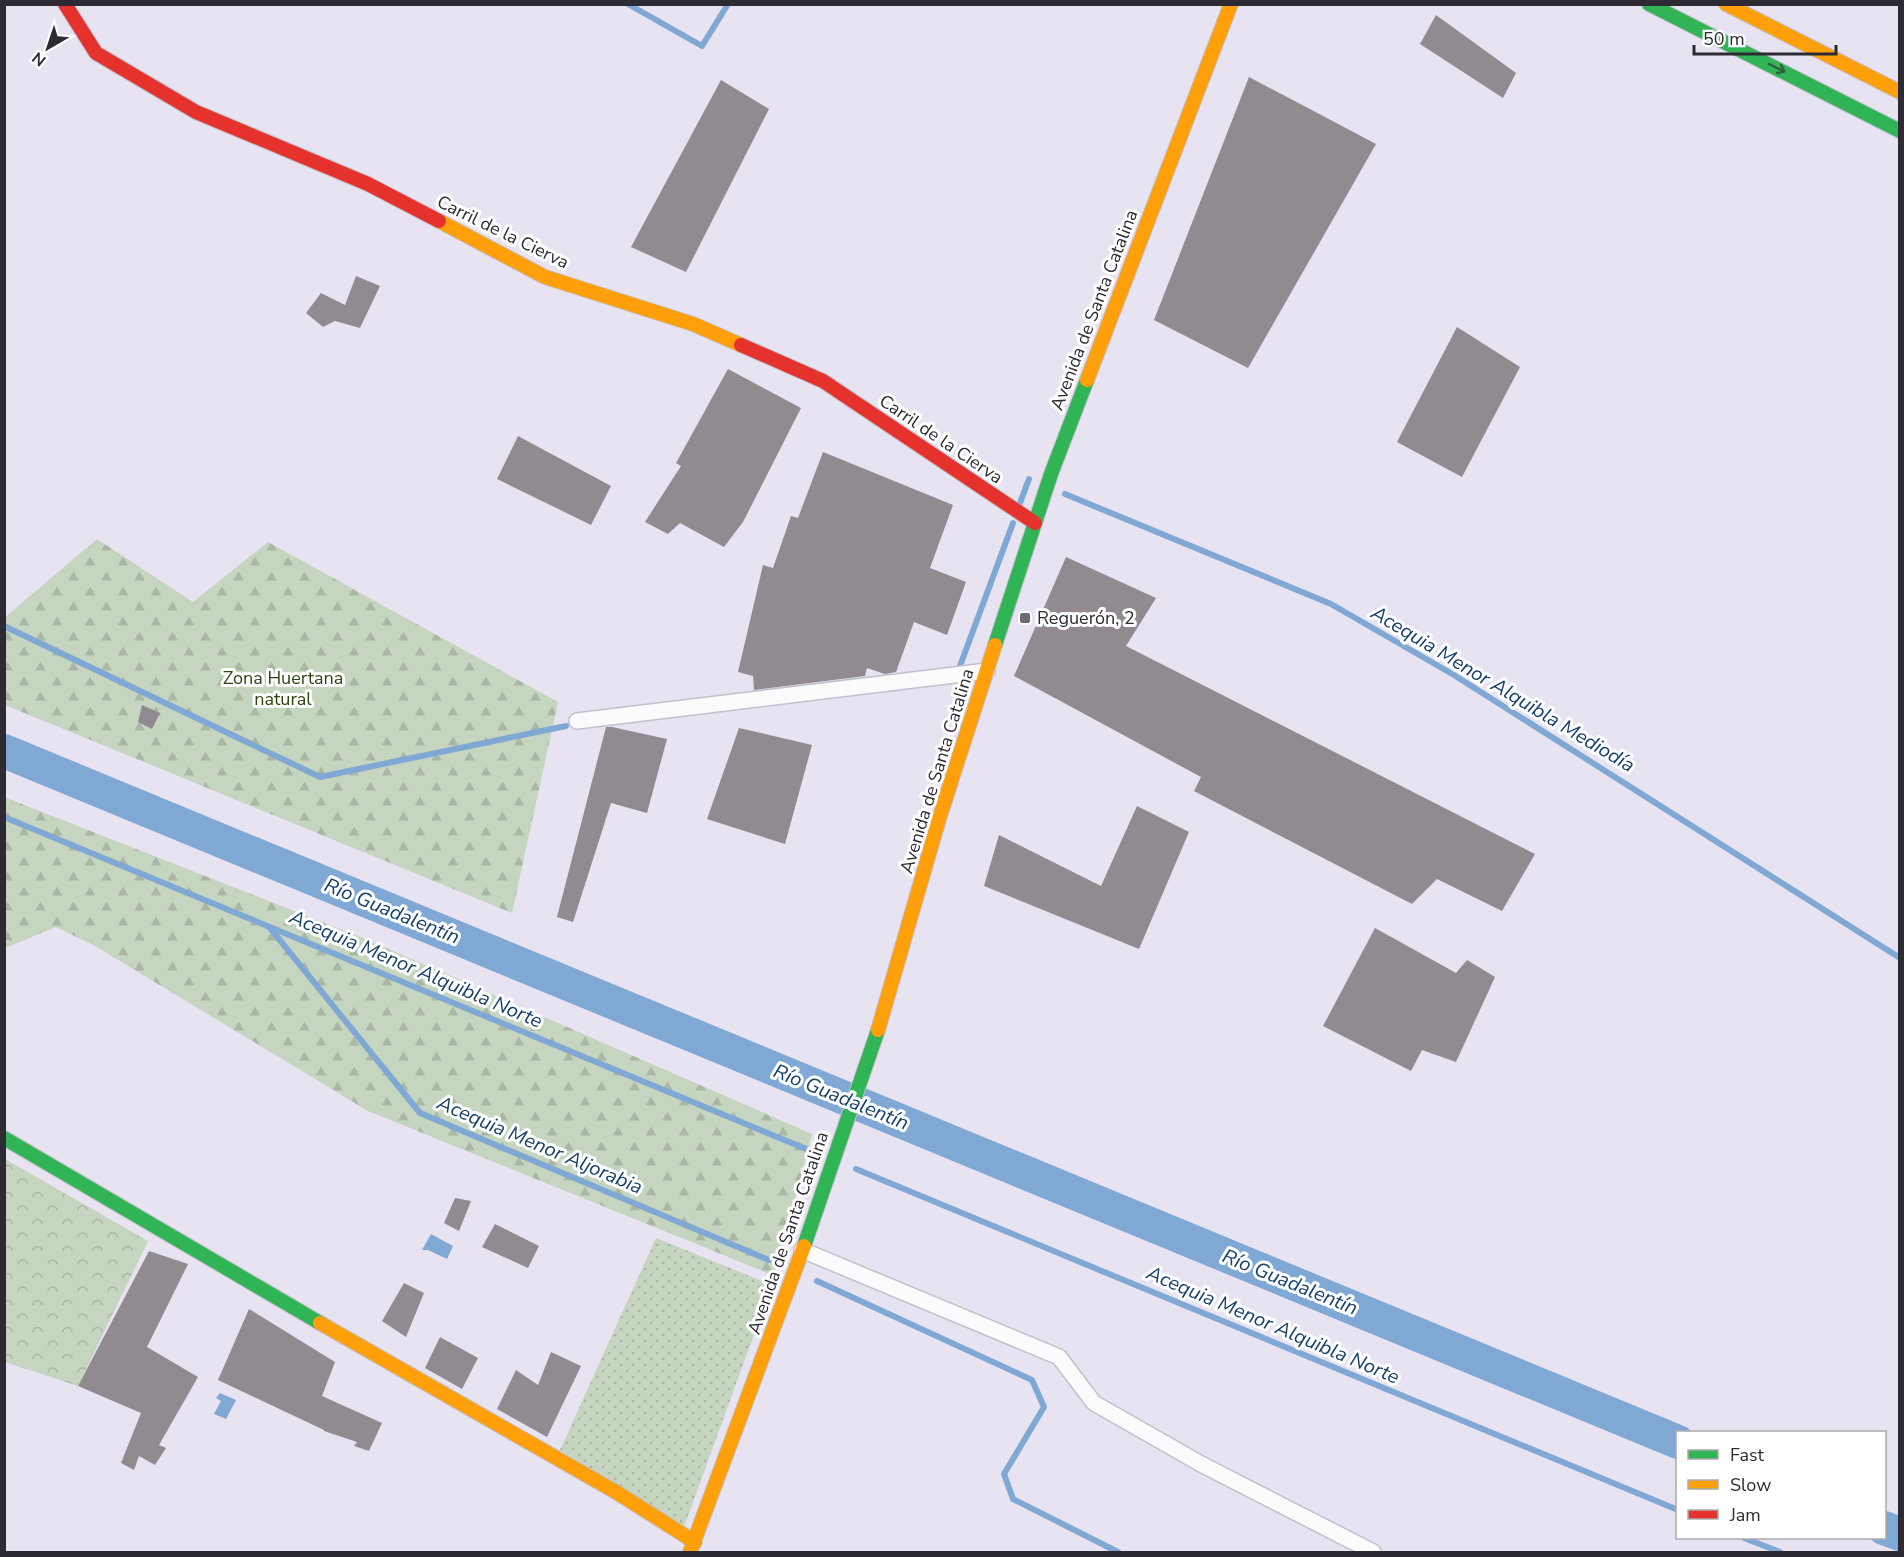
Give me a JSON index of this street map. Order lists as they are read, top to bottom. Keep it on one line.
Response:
{"streets":{"main road":["Carril de la Cierva","Avenida de Santa Catalina"]},"crossings":[["Carril de la Cierva","Avenida de Santa Catalina"]],"water":["Acequia Menor Alquibla Mediodía","Río Guadalentín","Acequia Menor Alquibla Norte","Acequia Menor Aljorabia"],"parks":["Zona Huertana natural"],"places":{"transit":["Reguerón, 2"]},"legend":["Fast","Slow","Jam"],"scale_bar":"50 m","north":"bottom left"}
